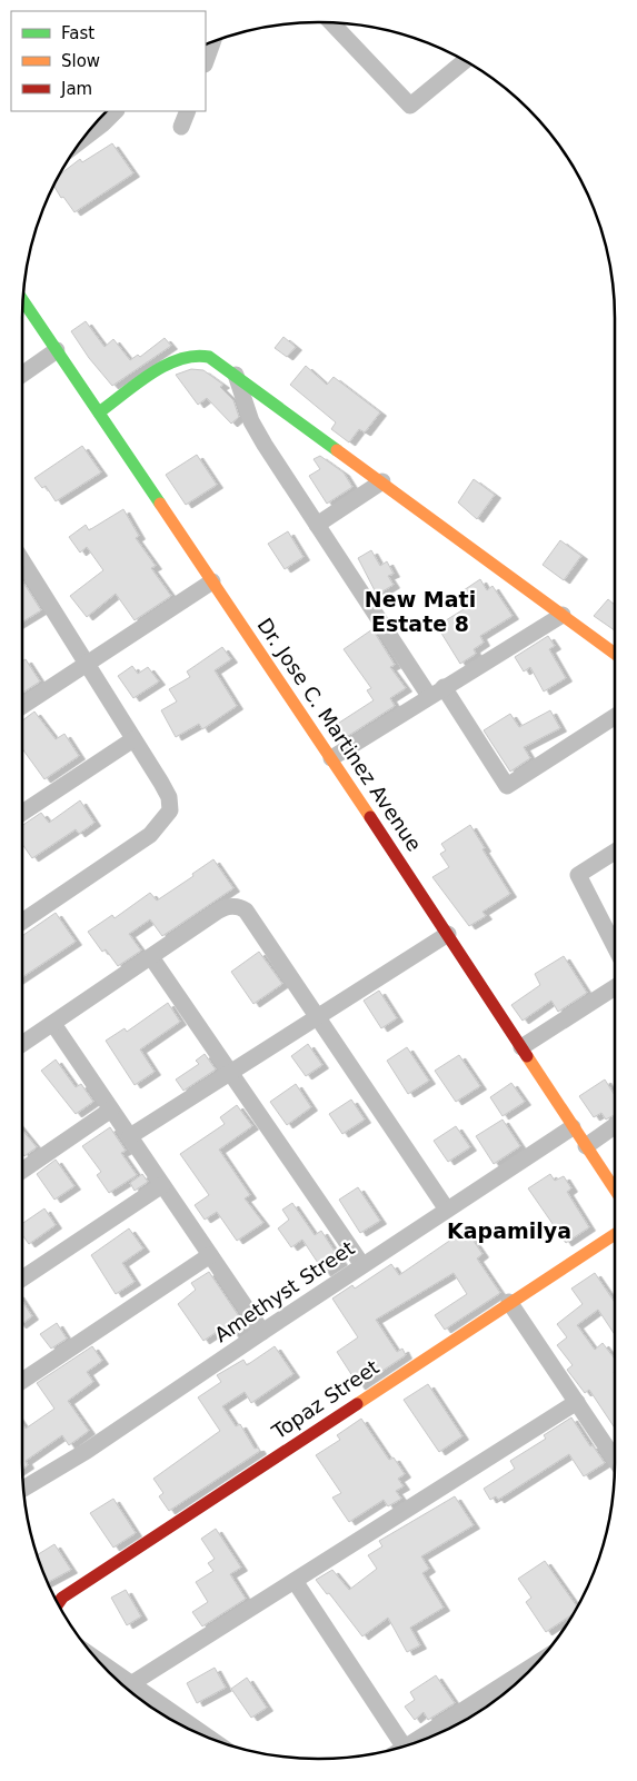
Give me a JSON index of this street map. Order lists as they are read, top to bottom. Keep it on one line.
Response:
{"streets":{"street":["Dr. Jose C. Martinez Avenue","Amethyst Street","Topaz Street"]},"crossings":[["Dr. Jose C. Martinez Avenue","Amethyst Street"]],"districts":["New Mati Estate 8","Kapamilya"],"legend":["Fast","Slow","Jam"]}
